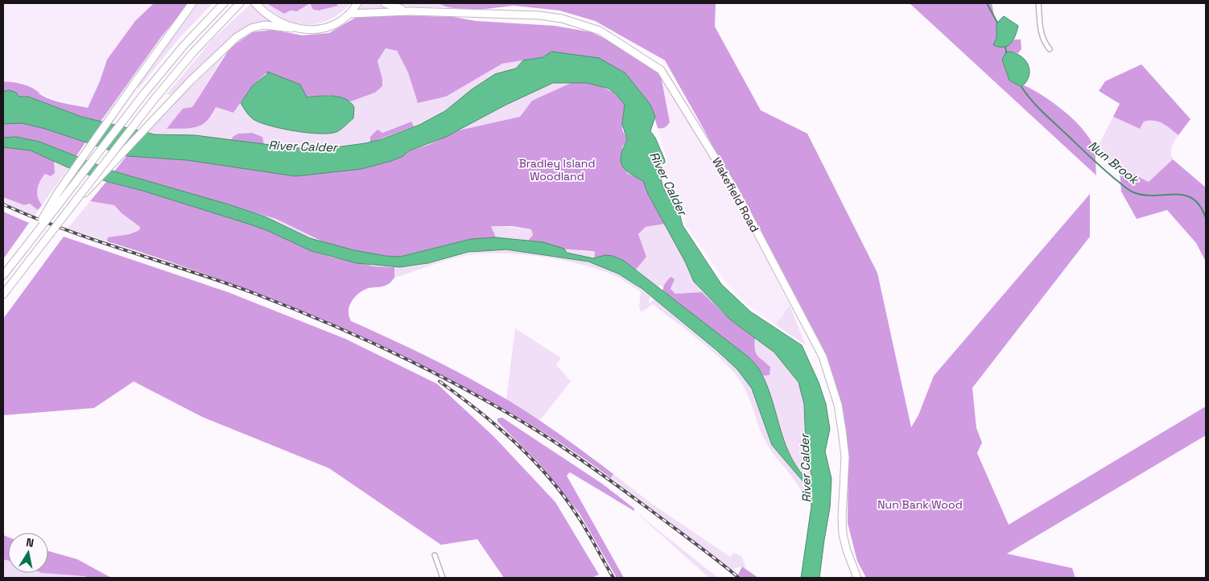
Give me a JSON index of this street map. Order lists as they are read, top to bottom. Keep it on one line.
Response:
{"streets":{"highway":["Wakefield Road"]},"water":["River Calder","Nun Brook"],"parks":["Bradley Island Woodland","Nun Bank Wood"],"north":"top"}
